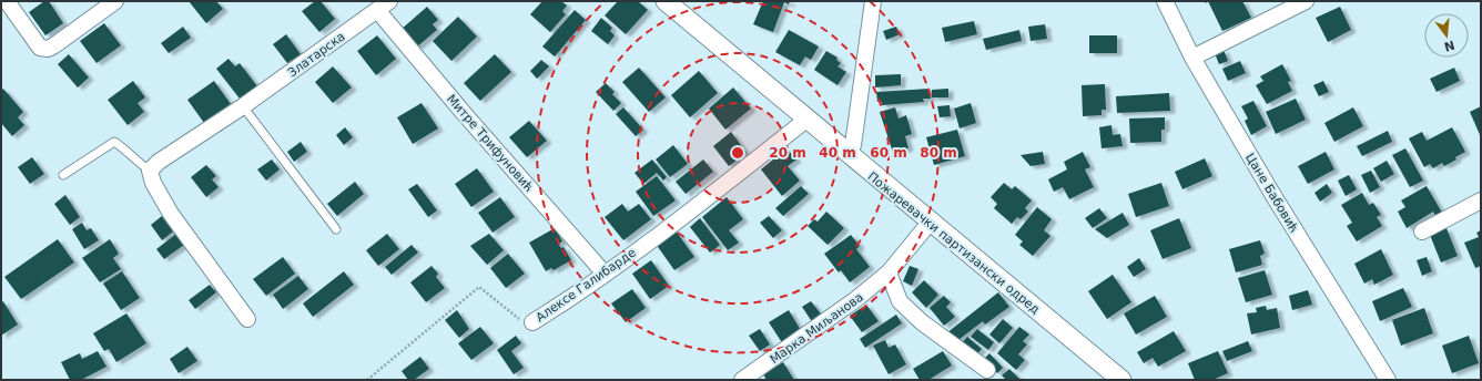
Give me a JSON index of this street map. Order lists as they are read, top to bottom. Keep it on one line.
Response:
{"streets":{"street":["Златарска","Митре Трифуновић","Цане Бабовић","Пожаревачки партизански одред","Алексе Галибарде","Марка Миљанова"]},"crossings":[["Златарска","Митре Трифуновић"],["Митре Трифуновић","Алексе Галибарде"],["Пожаревачки партизански одред","Алексе Галибарде"],["Пожаревачки партизански одред","Марка Миљанова"]],"north":"bottom","rings":["20 m","40 m","60 m","80 m"]}
